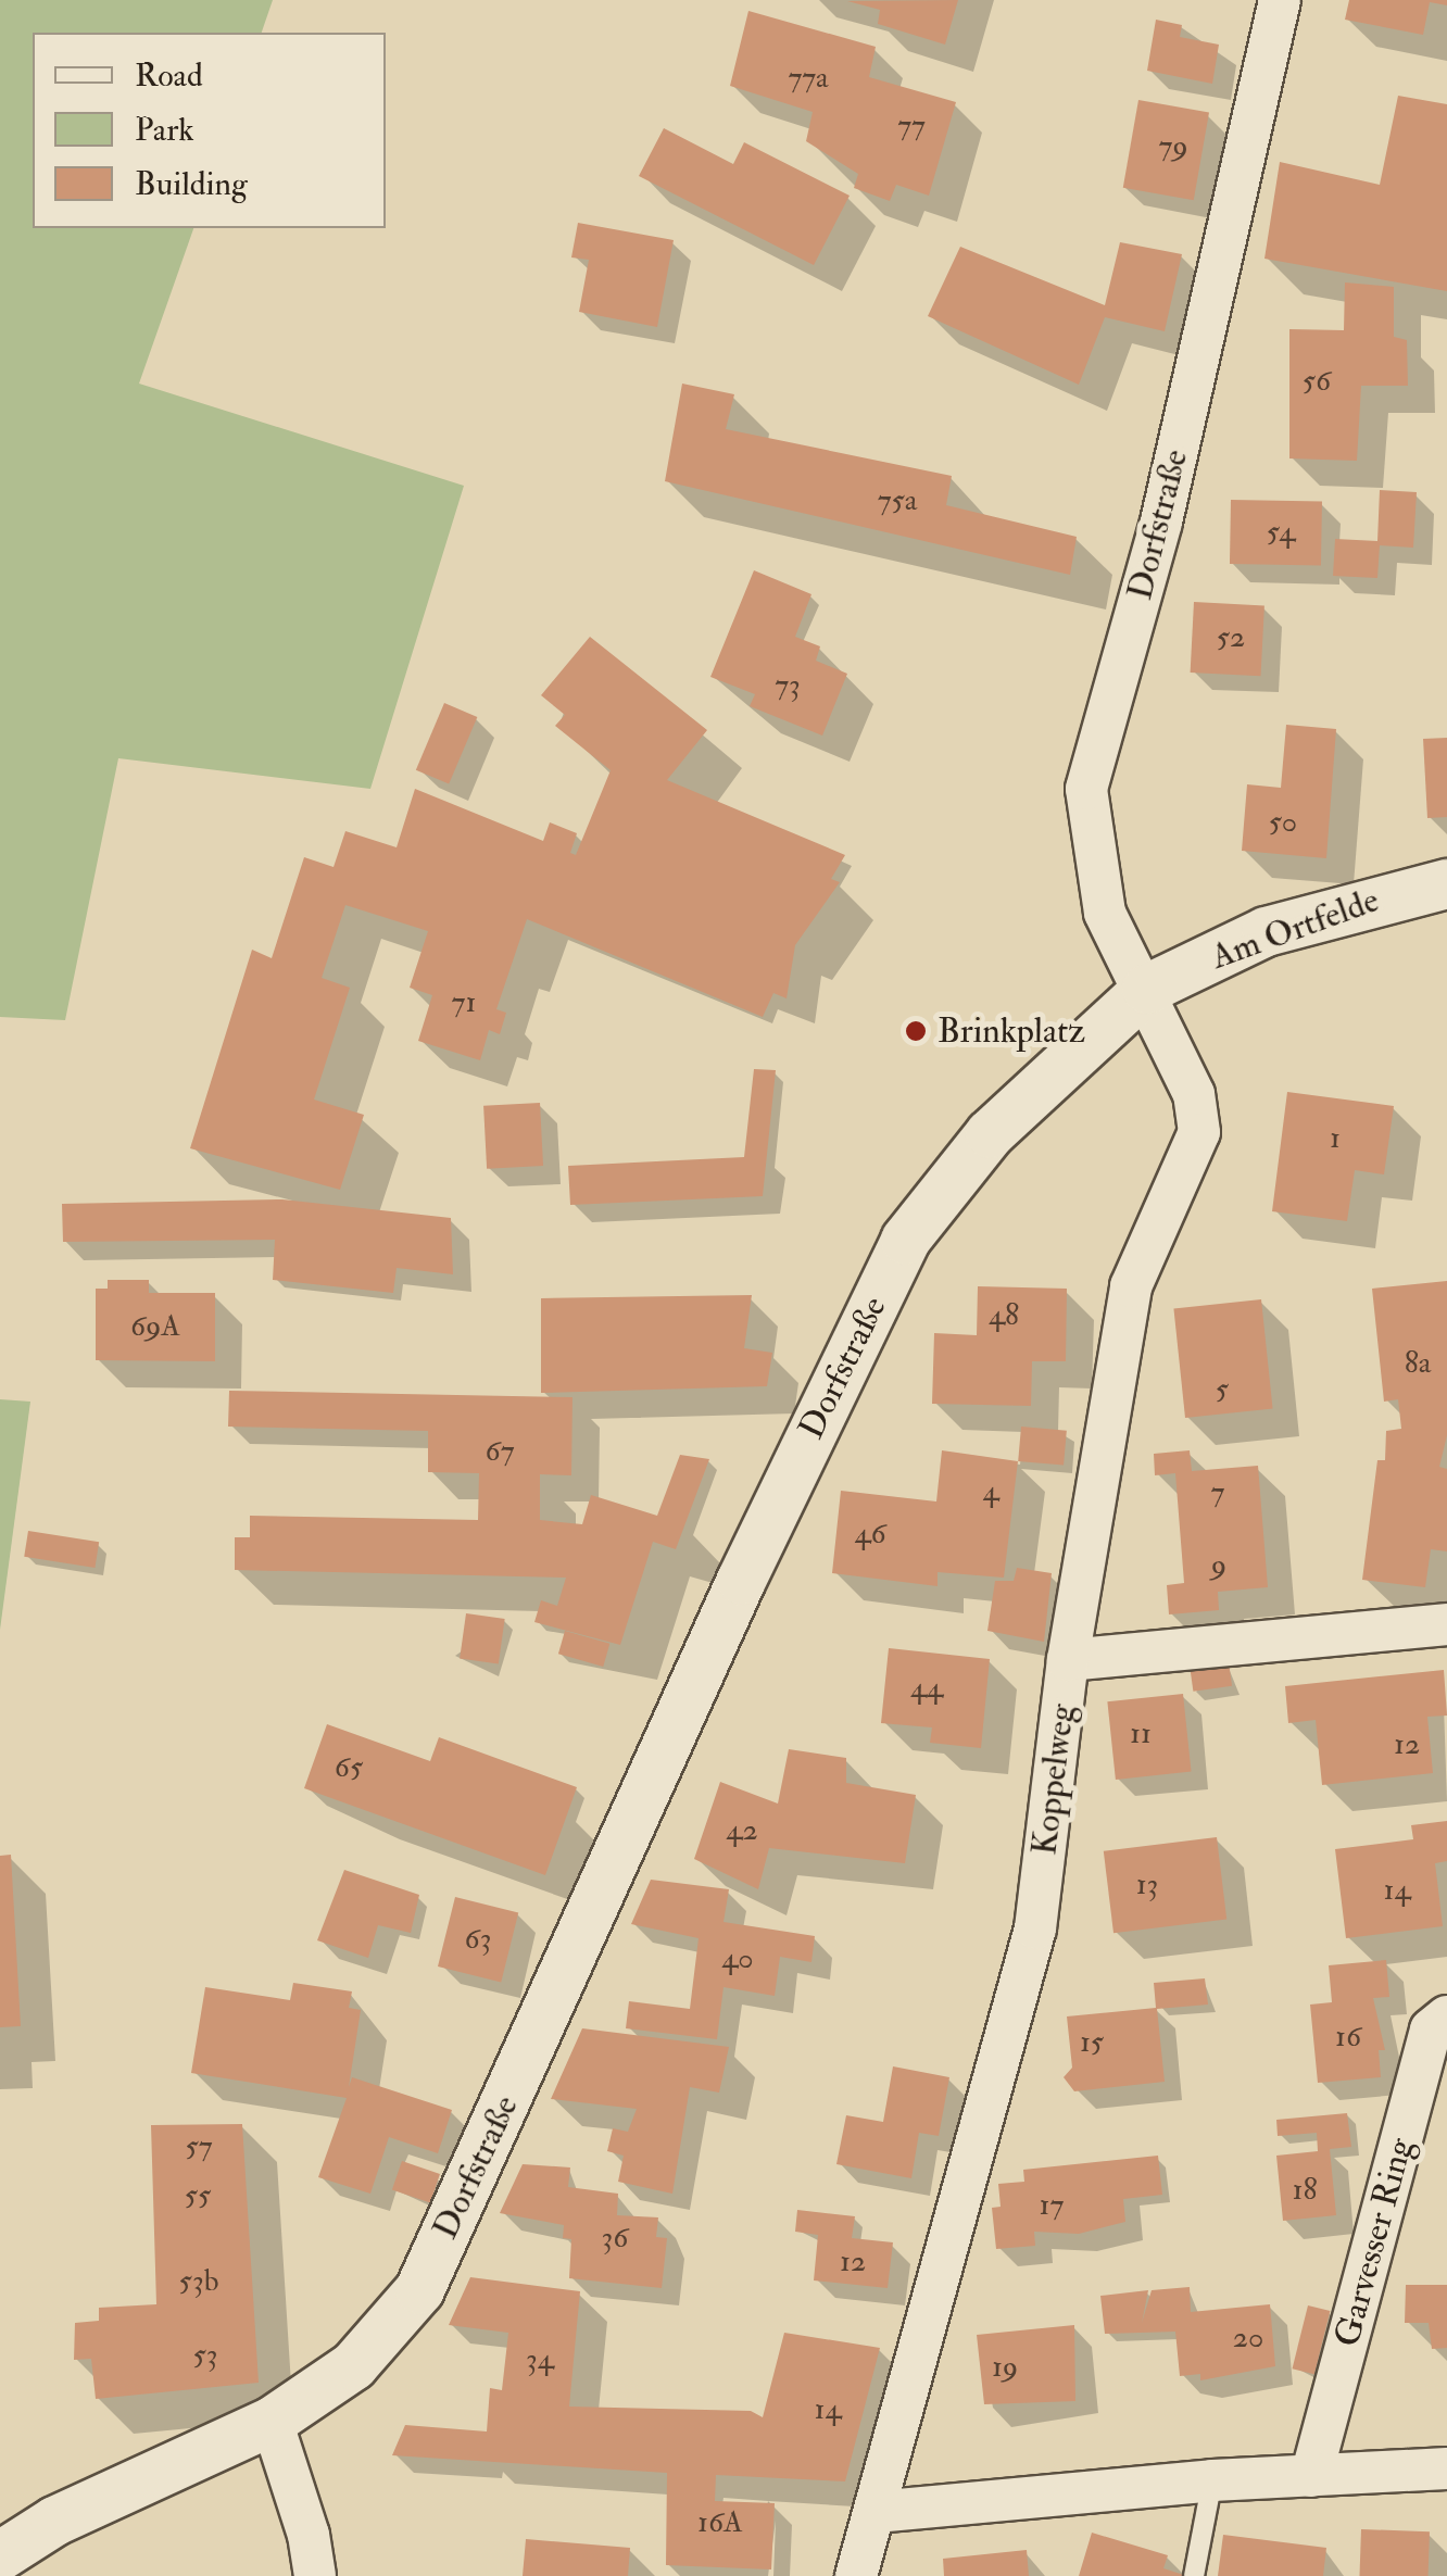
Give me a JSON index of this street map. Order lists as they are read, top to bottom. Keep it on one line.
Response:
{"streets":{"street":["Dorfstraße","Am Ortfelde","Koppelweg","Garvesser Ring"]},"crossings":[["Dorfstraße","Am Ortfelde"],["Dorfstraße","Koppelweg"],["Am Ortfelde","Koppelweg"]],"places":["Brinkplatz"],"house_numbers":["77a","77","79","56","75a","54","52","73","50","71","1","48","69A","8a","5","67","4","7","46","9","44","11","12","65","42","13","14","63","40","16","15","57","18","55","17","36","12","53b","20","53","34","19","14","16A"],"legend":["Road","Park","Building"]}
